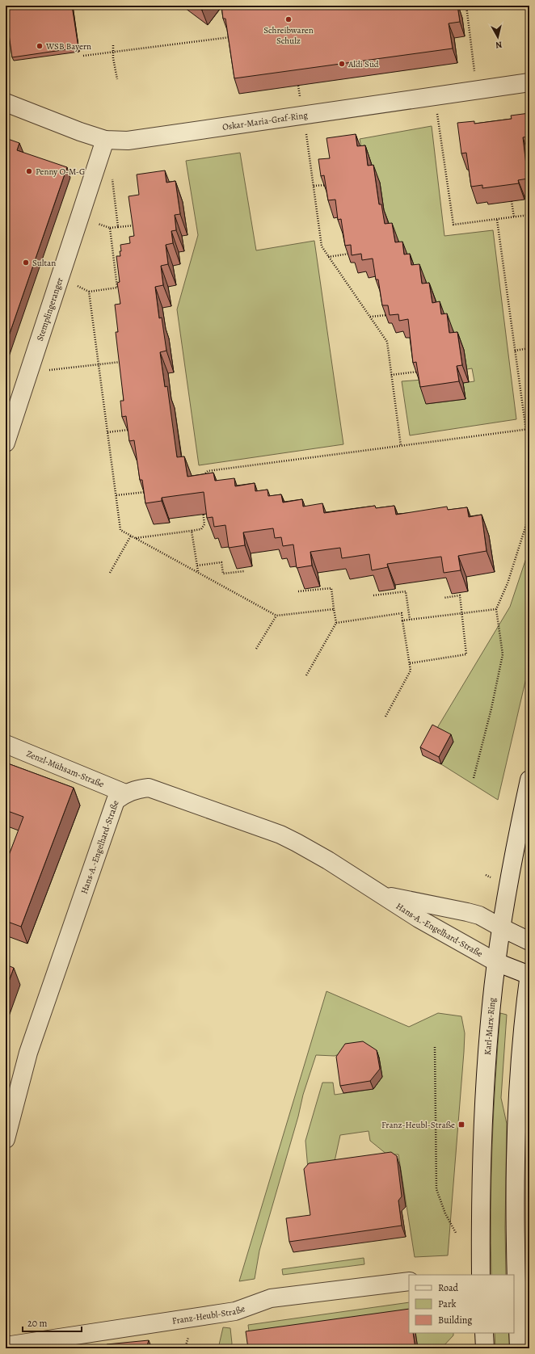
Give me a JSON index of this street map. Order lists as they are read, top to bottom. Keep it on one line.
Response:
{"streets":{"street":["Oskar-Maria-Graf-Ring","Stemplingeranger","Zenzl-Mühsam-Straße","Hans-A.-Engelhard-Straße","Karl-Marx-Ring","Franz-Heubl-Straße"]},"crossings":[["Oskar-Maria-Graf-Ring","Stemplingeranger"],["Zenzl-Mühsam-Straße","Hans-A.-Engelhard-Straße"],["Hans-A.-Engelhard-Straße","Karl-Marx-Ring"]],"places":{"other":["Schreibwaren Schulz","WSB Bayern","Aldi Süd","Penny O-M-G","Sultan"],"transit":["Franz-Heubl-Straße"]},"legend":["Road","Park","Building"],"scale_bar":"20 m","north":"bottom"}
